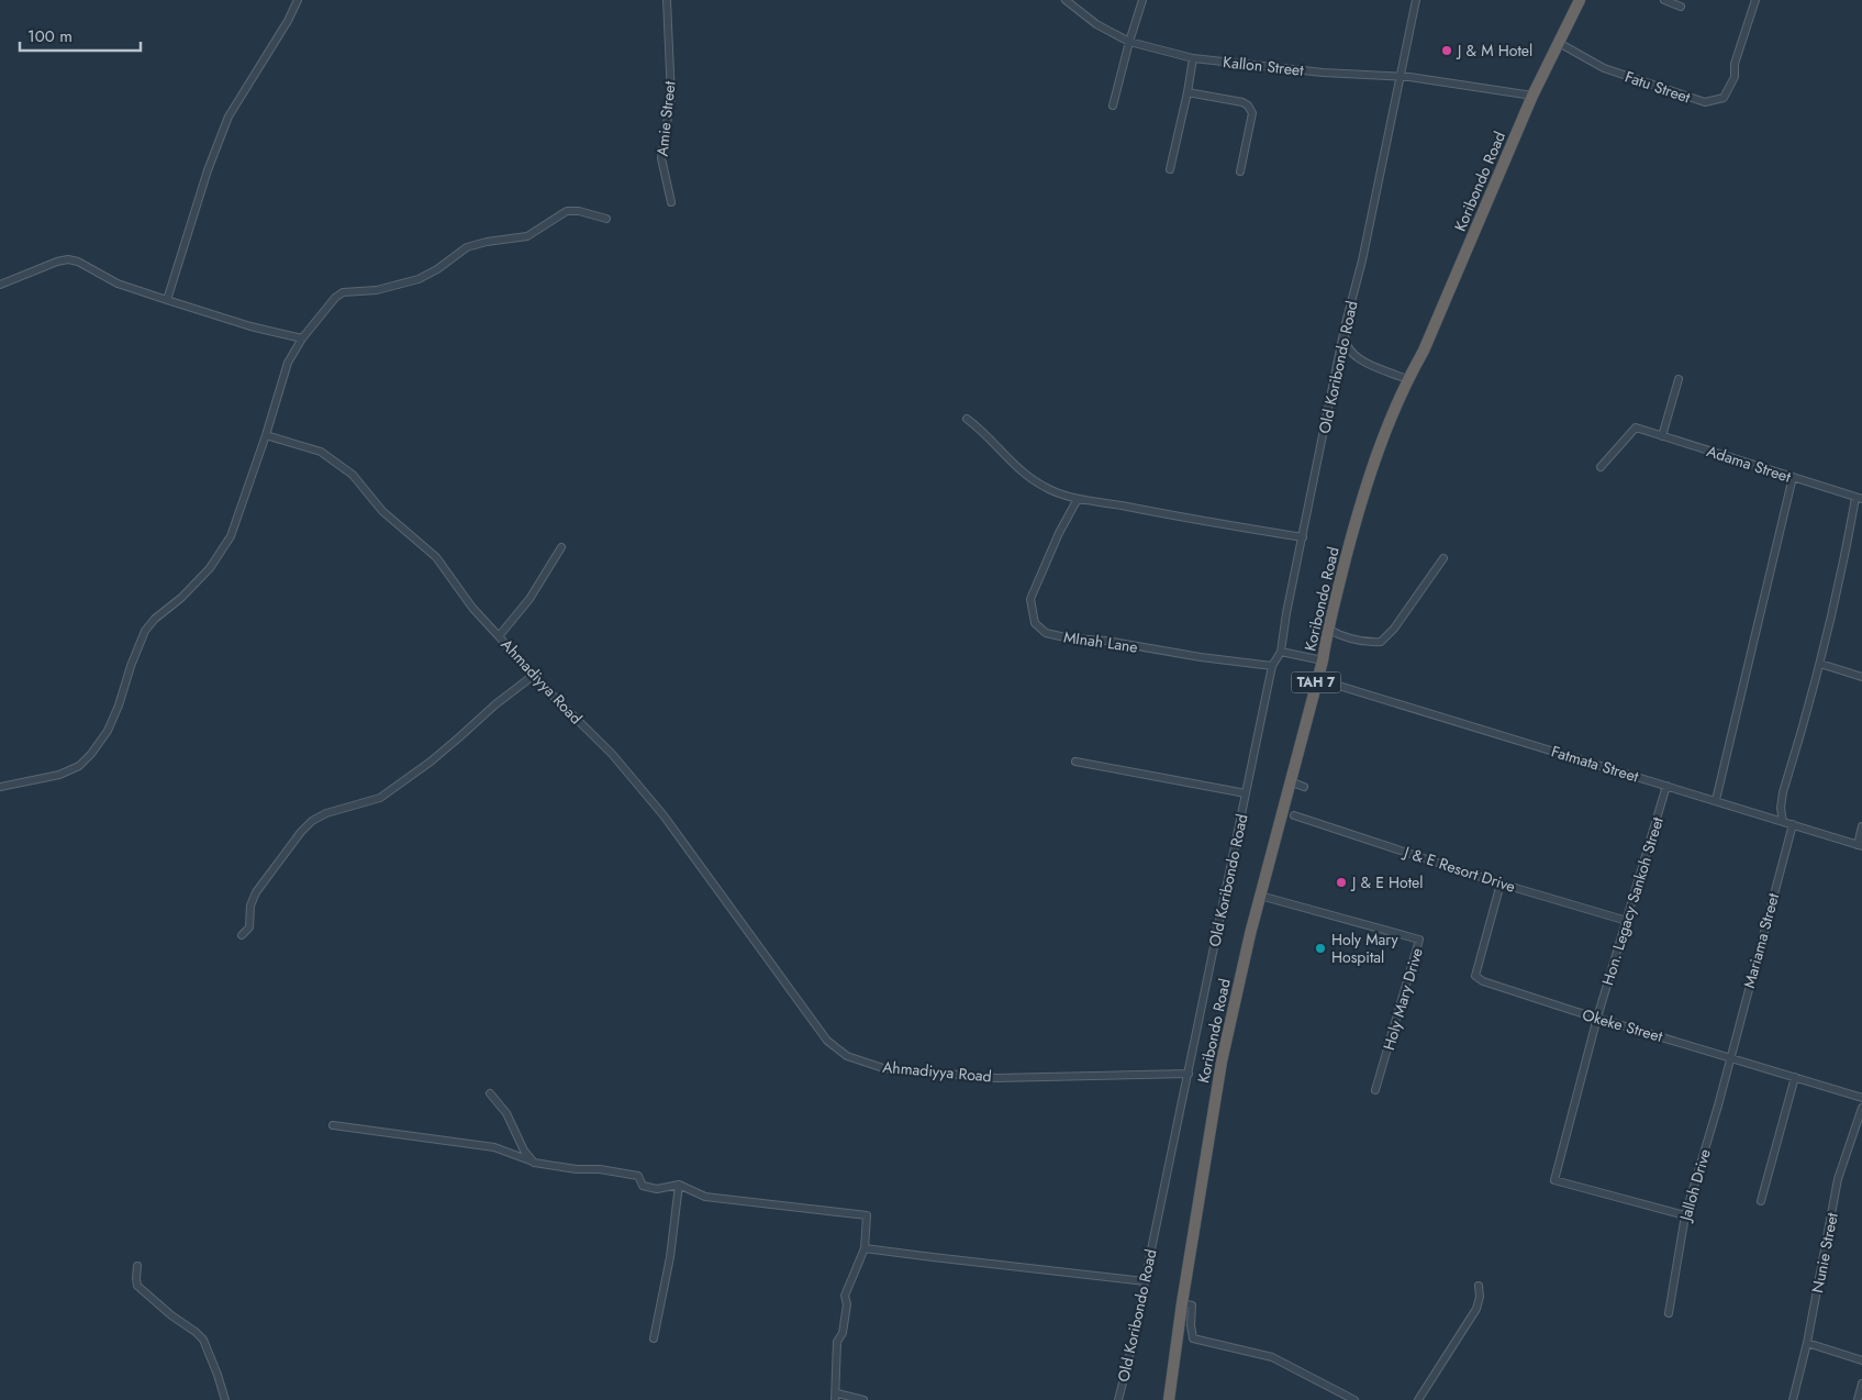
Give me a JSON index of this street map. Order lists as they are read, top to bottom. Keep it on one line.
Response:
{"streets":{"highway":["Koribondo Road","TAH 7"],"street":["Kallon Street","Fatu Street","Amie Street","Old Koribondo Road","Adama Street","MInah Lane","Ahmadiyya Road","Fatmata Street","J & E Resort Drive","Hon. Legacy Sankoh Street","Mariama Street","Holy Mary Drive","Okeke Street","Jalloh Drive","Nunie Street"]},"crossings":[["Kallon Street","Koribondo Road"],["Kallon Street","Old Koribondo Road"],["Fatu Street","Koribondo Road"],["Koribondo Road","Holy Mary Drive"],["Old Koribondo Road","MInah Lane"],["Old Koribondo Road","Ahmadiyya Road"],["Fatmata Street","Hon. Legacy Sankoh Street"],["Fatmata Street","Mariama Street"],["J & E Resort Drive","Hon. Legacy Sankoh Street"],["J & E Resort Drive","Okeke Street"],["Hon. Legacy Sankoh Street","Okeke Street"],["Hon. Legacy Sankoh Street","Jalloh Drive"],["Mariama Street","Okeke Street"],["Mariama Street","Jalloh Drive"],["Okeke Street","Jalloh Drive"]],"places":["J & M Hotel","J & E Hotel","Holy Mary Hospital"],"scale_bar":"100 m"}
